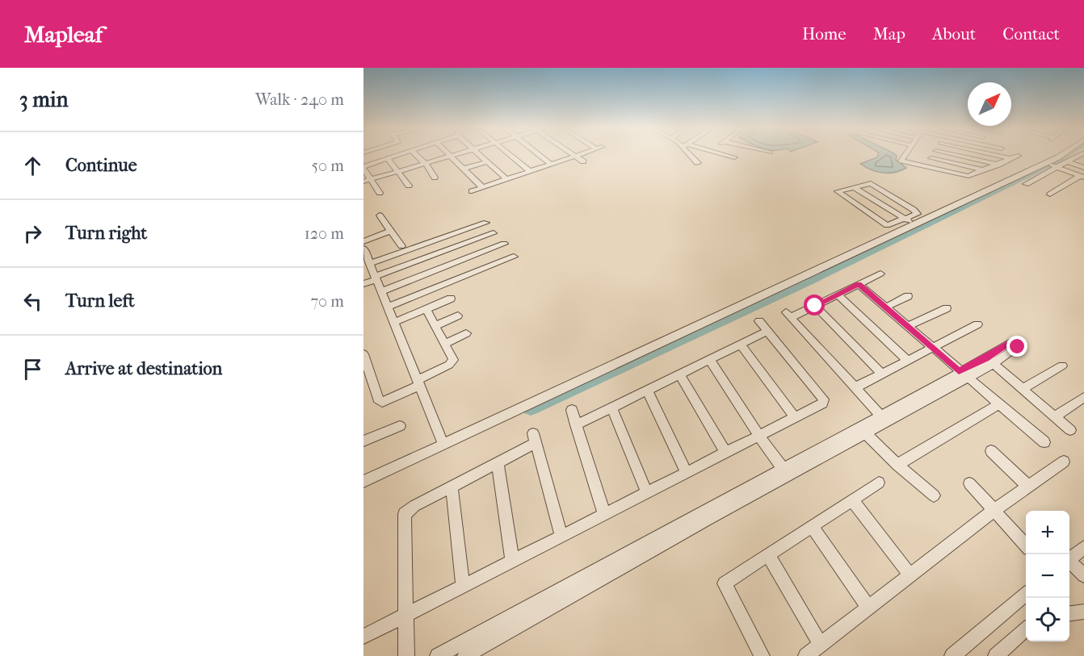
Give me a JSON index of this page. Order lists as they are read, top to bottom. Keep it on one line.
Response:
{"north":"top right","page":{"header":"Mapleaf","nav":["Home","Map","About","Contact"],"heading":["3 min","Walk · 240 m"],"list":[["Continue","50 m"],["Turn right","120 m"],["Turn left","70 m"],"Arrive at destination"],"map_buttons":["+","−"]}}
